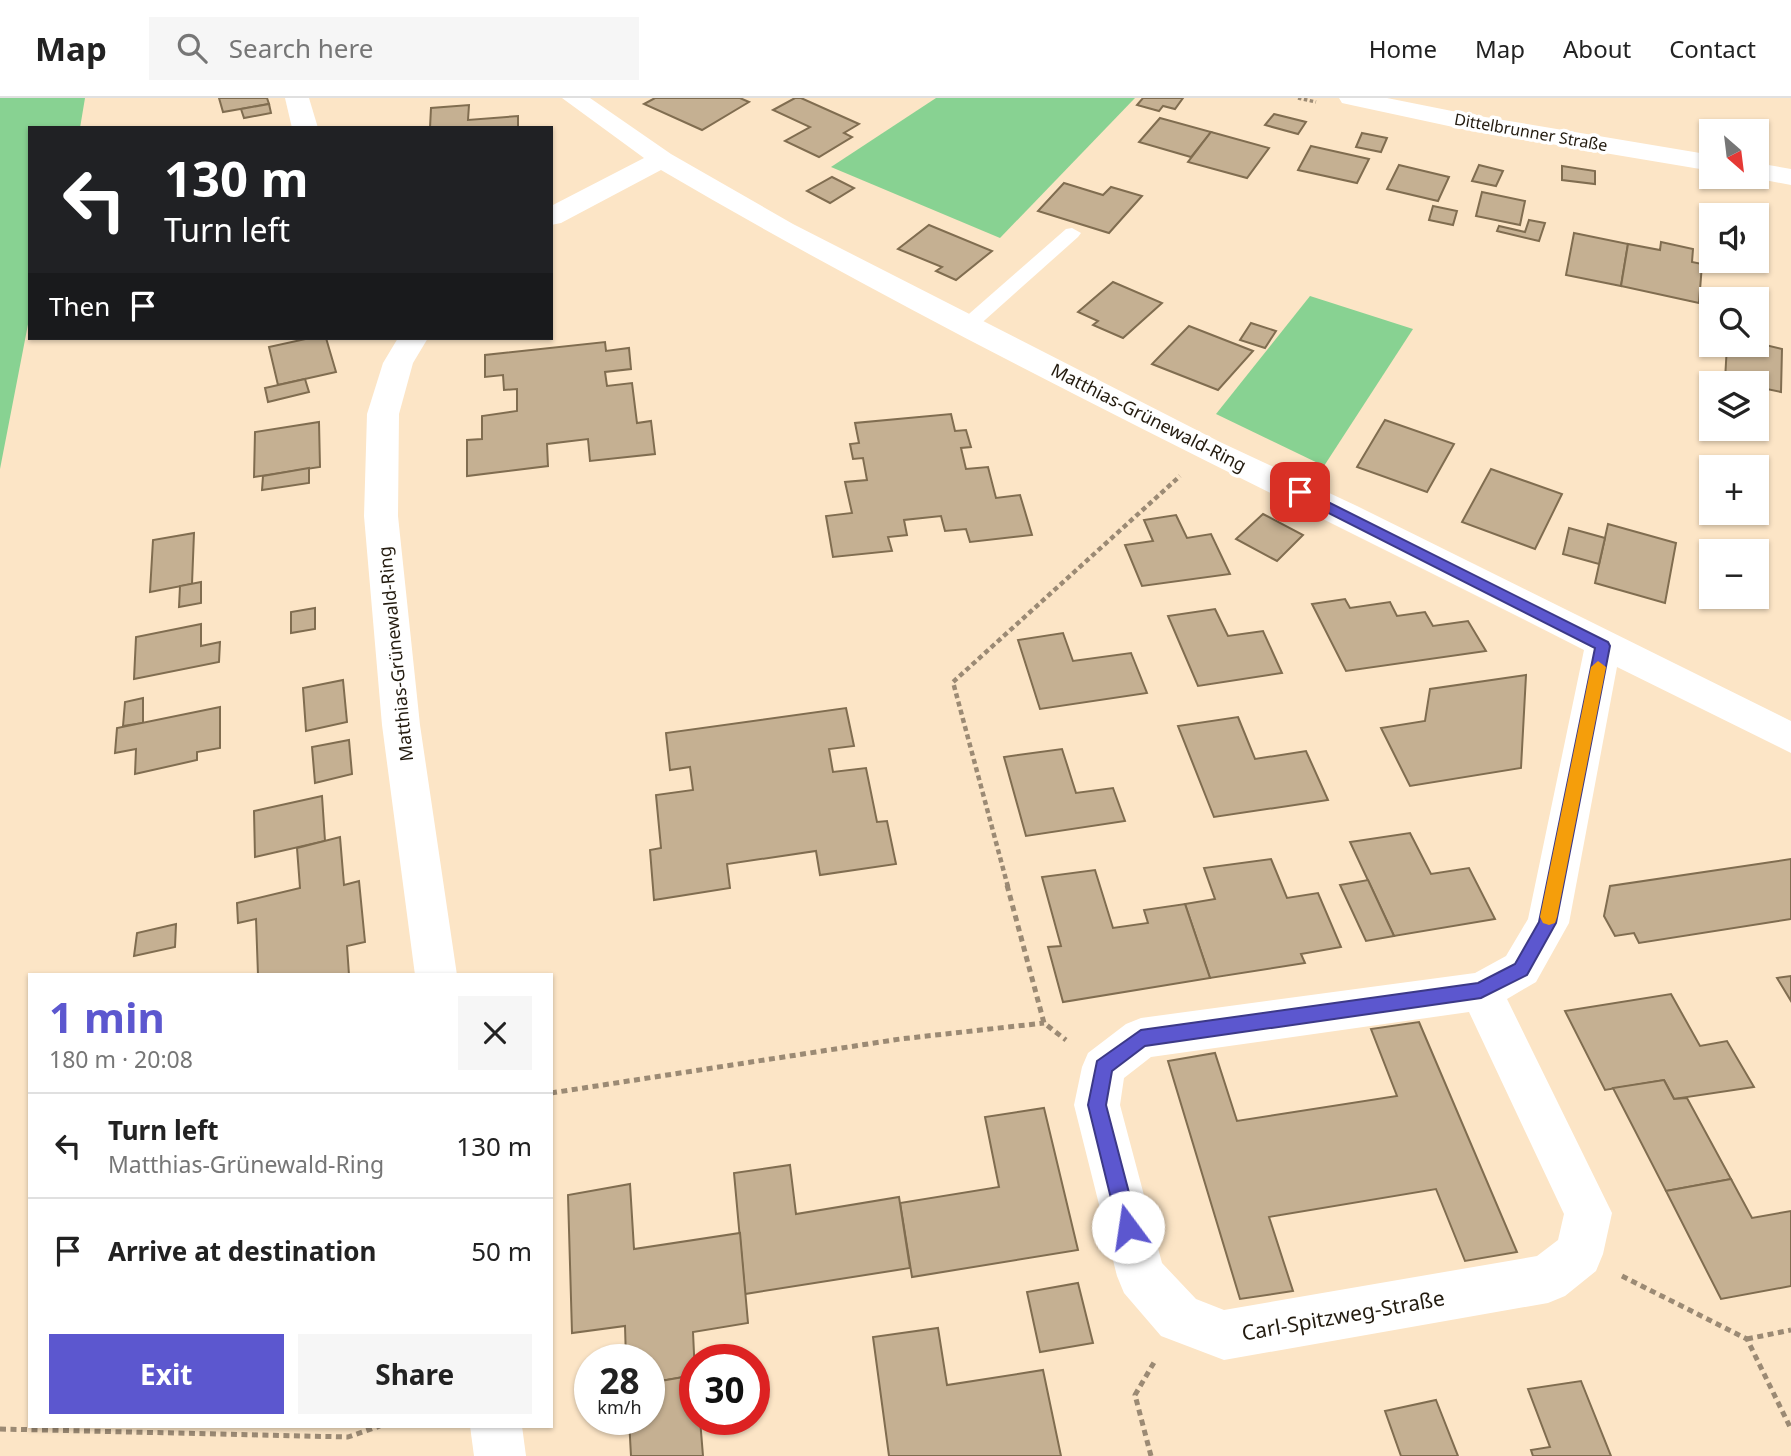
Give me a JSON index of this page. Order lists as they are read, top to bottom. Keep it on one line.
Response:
{"streets":{"street":["Dittelbrunner Straße","Matthias-Grünewald-Ring","Carl-Spitzweg-Straße"]},"north":"bottom right","page":{"header":"Map","search":"Search here","nav":["Home","Map","About","Contact"],"map_buttons":["+","−"],"turn":["130 m","Turn left"],"then":"Then","heading":["1 min","180 m · 20:08"],"list":[{"name":"Turn left","note":"Matthias-Grünewald-Ring","value":"130 m"},{"name":"Arrive at destination","value":"50 m"}],"buttons":["Exit","Share"],"speed":"28 km/h","limit":"30"}}
